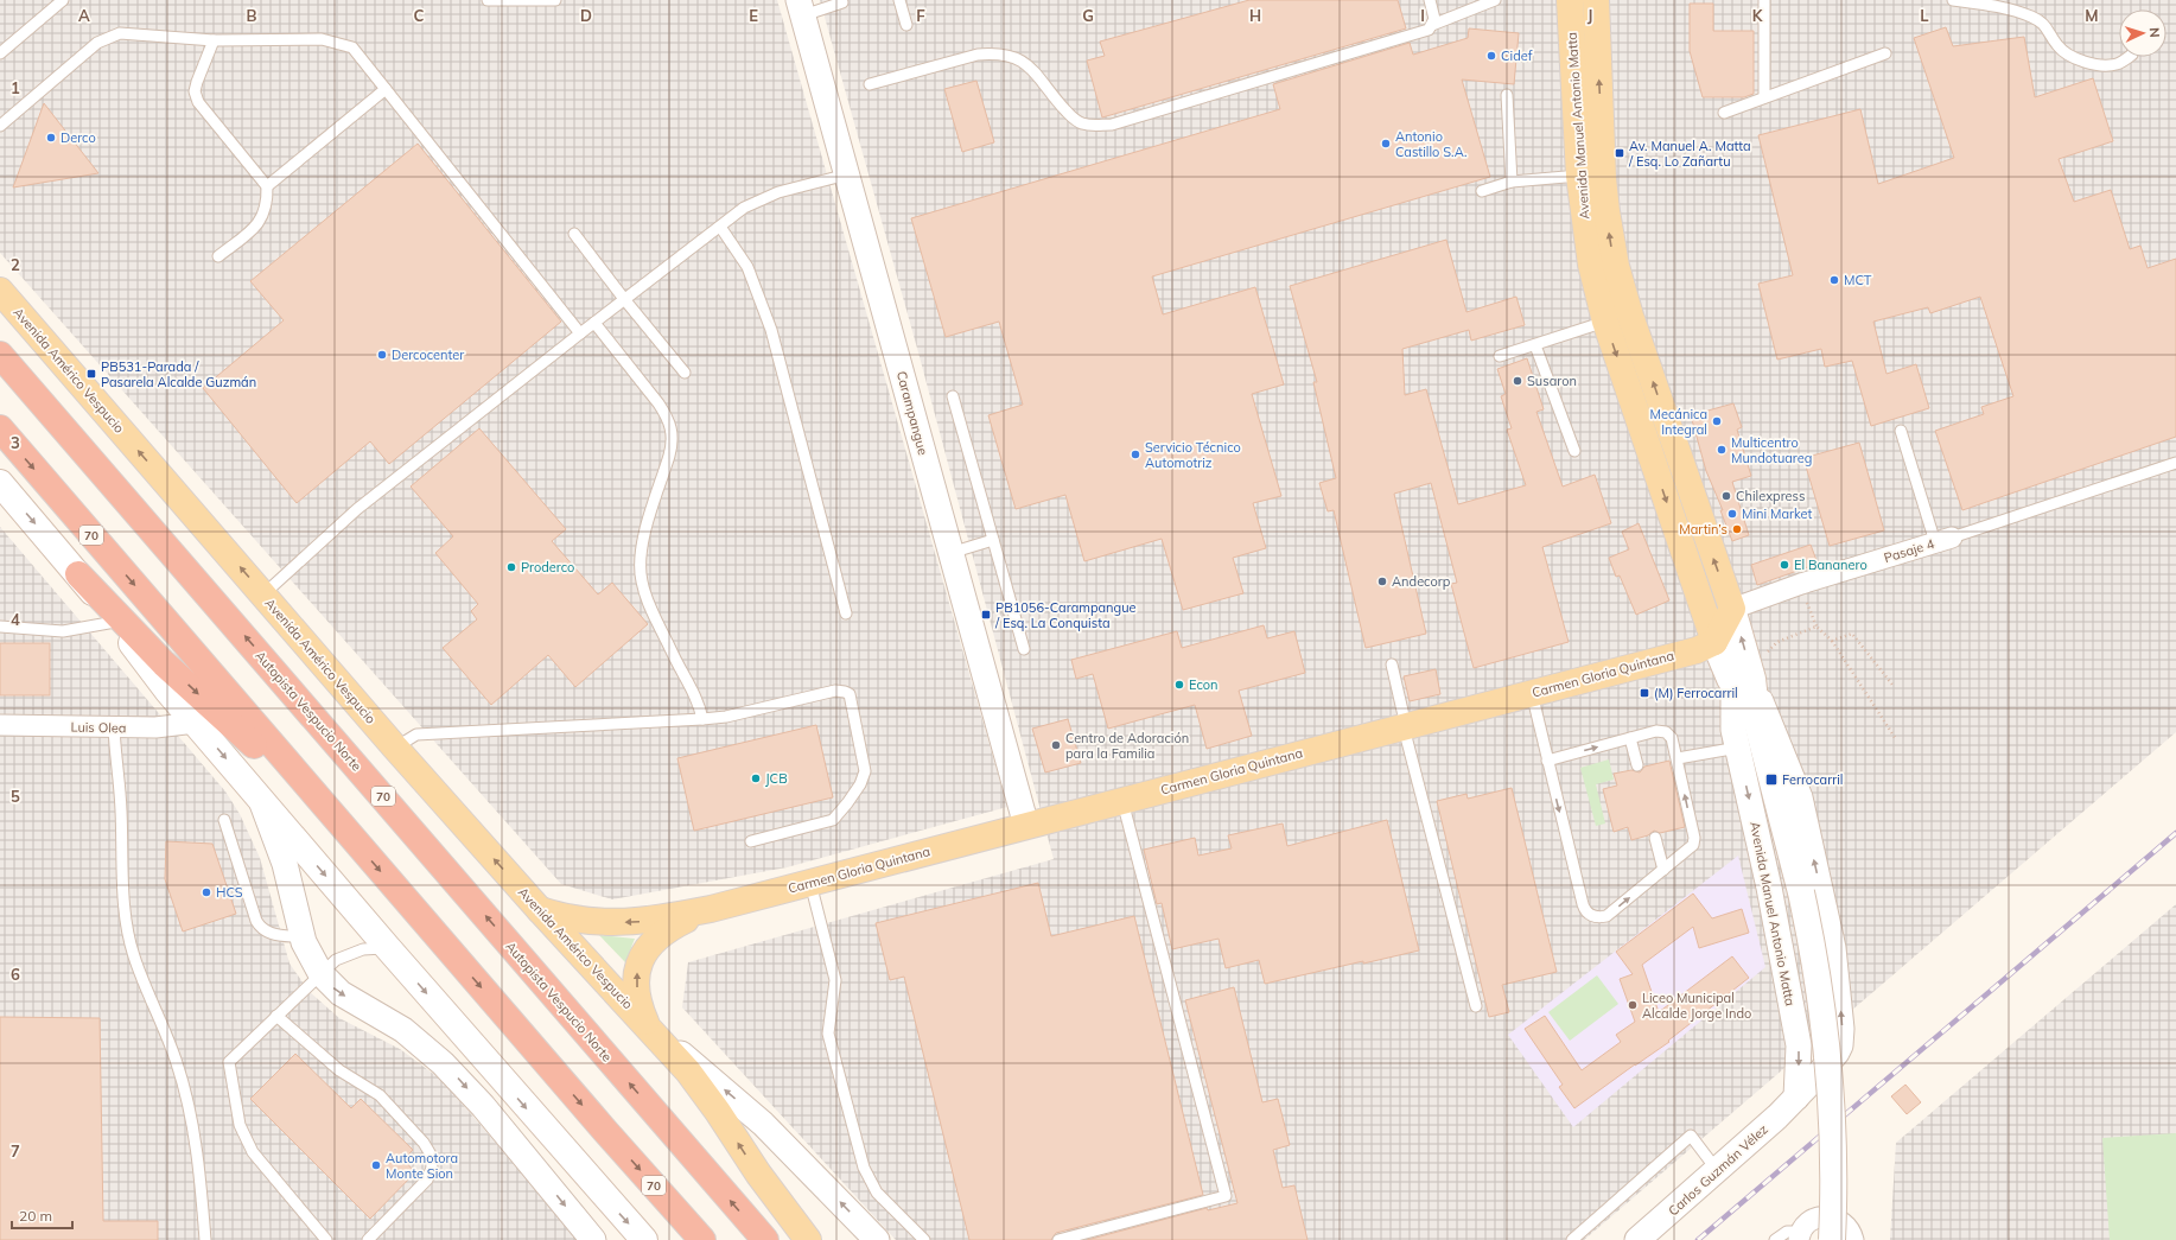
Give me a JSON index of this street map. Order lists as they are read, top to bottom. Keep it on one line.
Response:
{"streets":{"highway":["70","Autopista Vespucio Norte"],"main road":["Avenida Manuel Antonio Matta","Avenida Américo Vespucio","Carmen Gloria Quintana"],"street":["Carampangue","Pasaje 4","Luis Olea","Carlos Guzmán Vélez"]},"crossings":[["Avenida Manuel Antonio Matta","Pasaje 4"],["Avenida Manuel Antonio Matta","Carmen Gloria Quintana"],["Avenida Manuel Antonio Matta","Carlos Guzmán Vélez"],["Avenida Américo Vespucio","Carmen Gloria Quintana"],["Carampangue","Carmen Gloria Quintana"]],"places":{"other":["Cidef","Derco","Antonio Castillo S.A.","MCT","Dercocenter","Susaron","Mecánica Integral","Multicentro Mundotuareg","Servicio Técnico Automotriz","Chilexpress","Mini Market","Martin’s","El Bananero","Proderco","Andecorp","Econ","Centro de Adoración para la Familia","JCB","HCS","Liceo Municipal Alcalde Jorge Indo","Automotora Monte Sion"],"transit":["Av. Manuel A. Matta / Esq. Lo Zañartu","PB531-Parada / Pasarela Alcalde Guzmán","PB1056-Carampangue / Esq. La Conquista","(M) Ferrocarril","Ferrocarril"]},"scale_bar":"20 m","north":"right","grid":{"columns":["A","B","C","D","E","F","G","H","I","J","K","L","M"],"rows":["1","2","3","4","5","6","7"]}}
